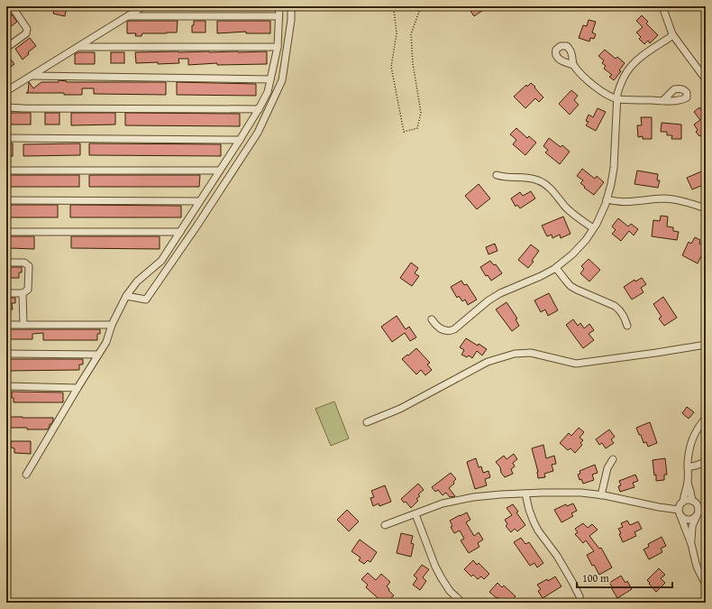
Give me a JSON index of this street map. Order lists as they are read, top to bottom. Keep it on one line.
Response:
{"scale_bar":"100 m"}
